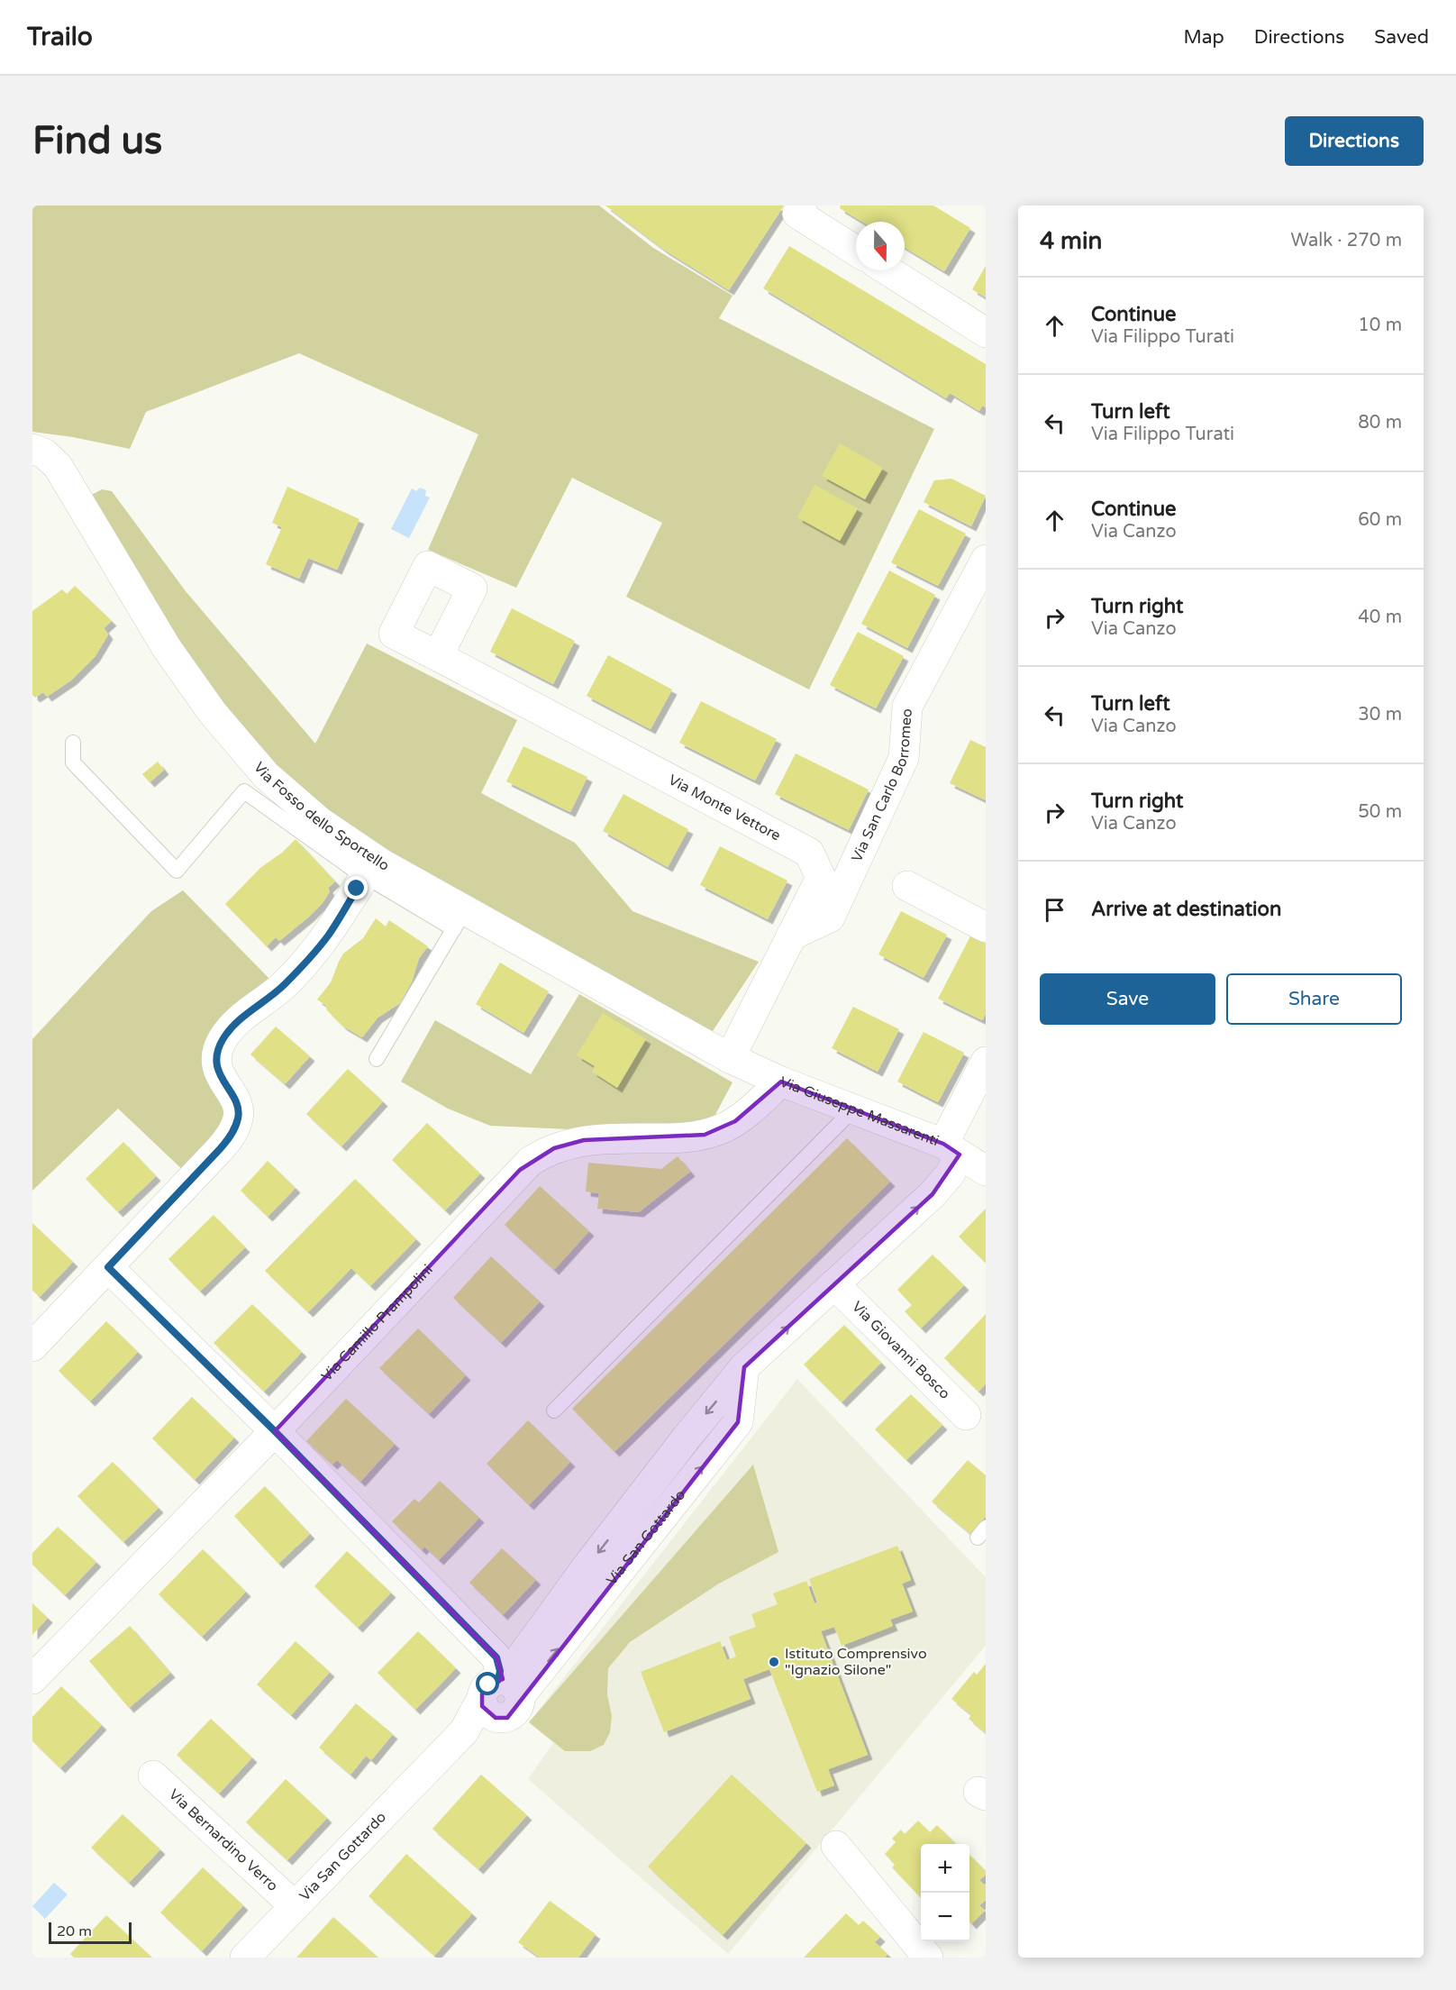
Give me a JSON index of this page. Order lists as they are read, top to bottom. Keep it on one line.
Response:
{"streets":{"street":["Via San Carlo Borromeo","Via Monte Vettore","Via Fosso dello Sportello","Via Giuseppe Massarenti","Via Camillo Prampolini","Via Giovanni Bosco","Via San Gottardo","Via Bernardino Verro"]},"crossings":[["Via San Carlo Borromeo","Via Monte Vettore"],["Via Monte Vettore","Via Fosso dello Sportello"],["Via Monte Vettore","Via Giuseppe Massarenti"],["Via Fosso dello Sportello","Via Giuseppe Massarenti"],["Via Giuseppe Massarenti","Via Camillo Prampolini"],["Via Giuseppe Massarenti","Via San Gottardo"],["Via Giovanni Bosco","Via San Gottardo"],["Via San Gottardo","Via Bernardino Verro"]],"one_way":["Via San Gottardo"],"places":["Istituto Comprensivo \"Ignazio Silone\""],"scale_bar":"20 m","north":"bottom","page":{"header":"Trailo","nav":["Map","Directions","Saved"],"buttons":["Directions",["Save","Share"]],"title":"Find us","heading":["4 min","Walk · 270 m"],"list":[["Continue","Via Filippo Turati","10 m"],["Turn left","Via Filippo Turati","80 m"],["Continue","Via Canzo","60 m"],["Turn right","Via Canzo","40 m"],["Turn left","Via Canzo","30 m"],["Turn right","Via Canzo","50 m"],"Arrive at destination"],"map_buttons":["+","−"],"scale":"20 m"}}
